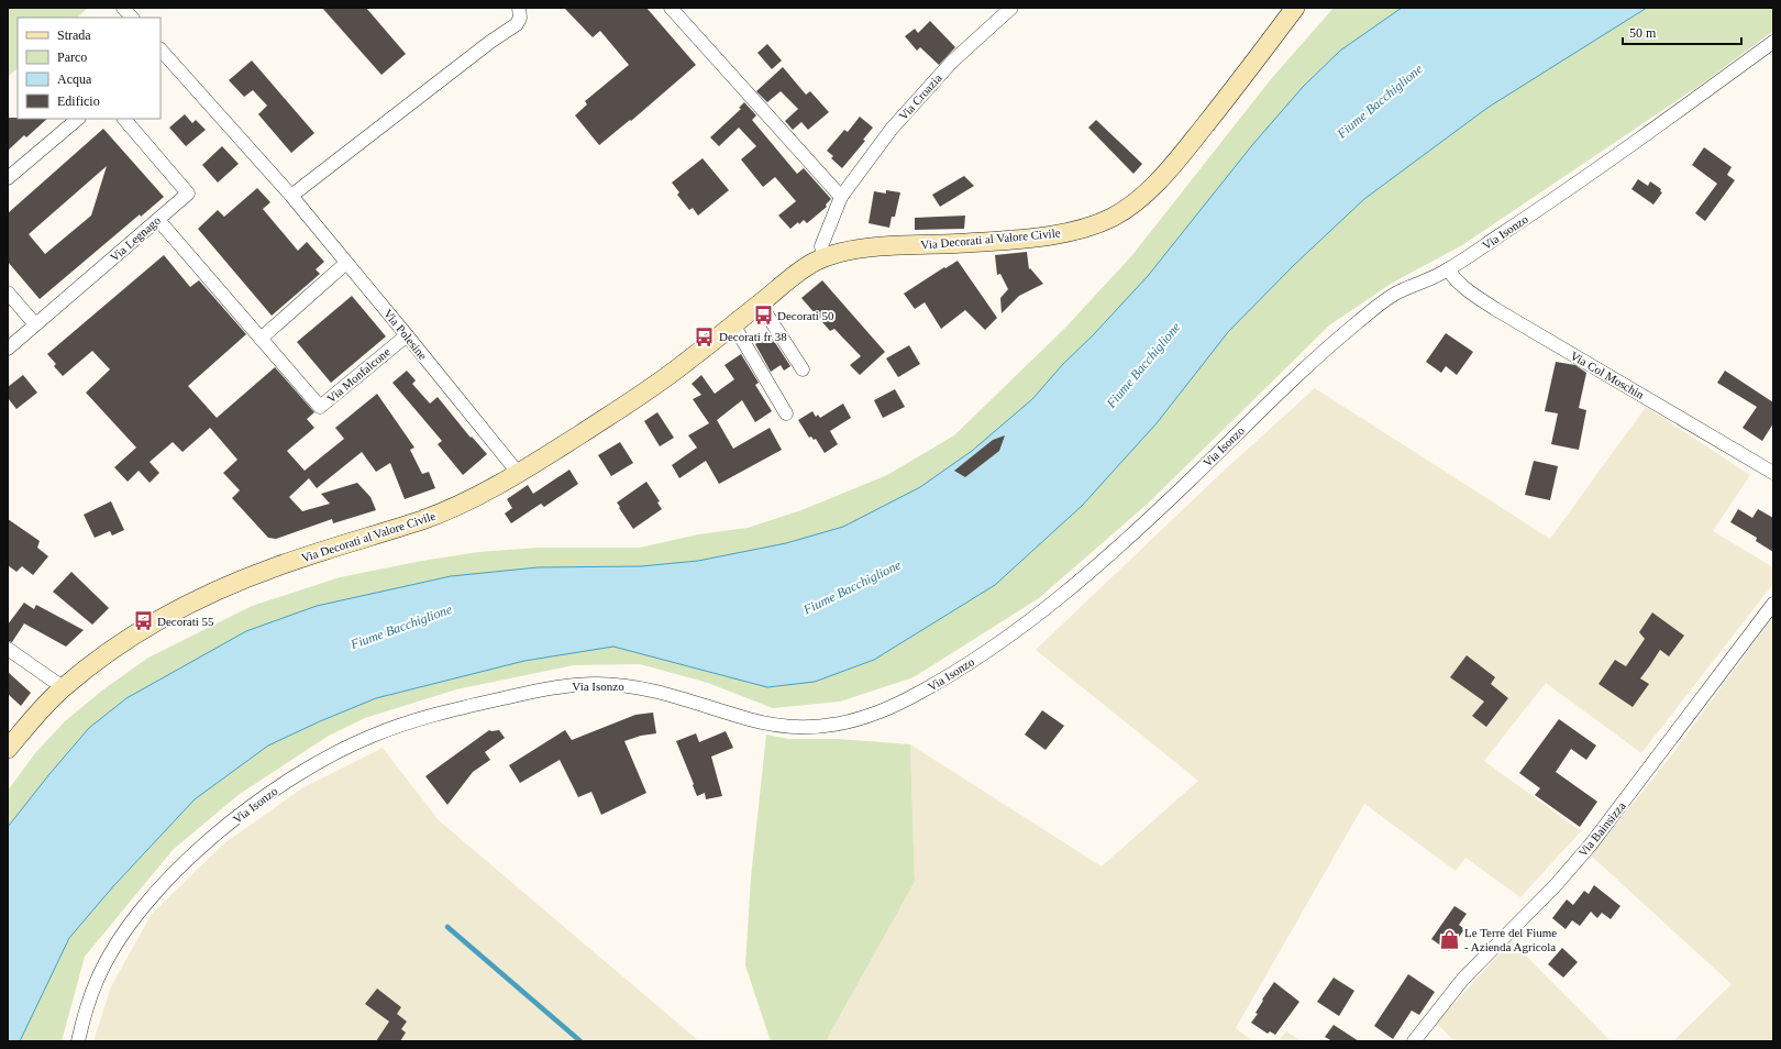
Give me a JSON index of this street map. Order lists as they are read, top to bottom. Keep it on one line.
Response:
{"streets":{"street":["Via Croazia","Via Isonzo","Via Legnago","Via Decorati al Valore Civile","Via Polesine","Via Monfalcone","Via Col Moschin","Via Bainsizza"]},"crossings":[["Via Croazia","Via Decorati al Valore Civile"],["Via Isonzo","Via Col Moschin"],["Via Legnago","Via Monfalcone"],["Via Decorati al Valore Civile","Via Polesine"],["Via Polesine","Via Monfalcone"]],"water":["Fiume Bacchiglione"],"places":{"bus stop":["Decorati 50","Decorati fr 38","Decorati 55"],"shop":["Le Terre del Fiume - Azienda Agricola"]},"legend":["Strada","Parco","Acqua","Edificio"],"scale_bar":"50 m"}
